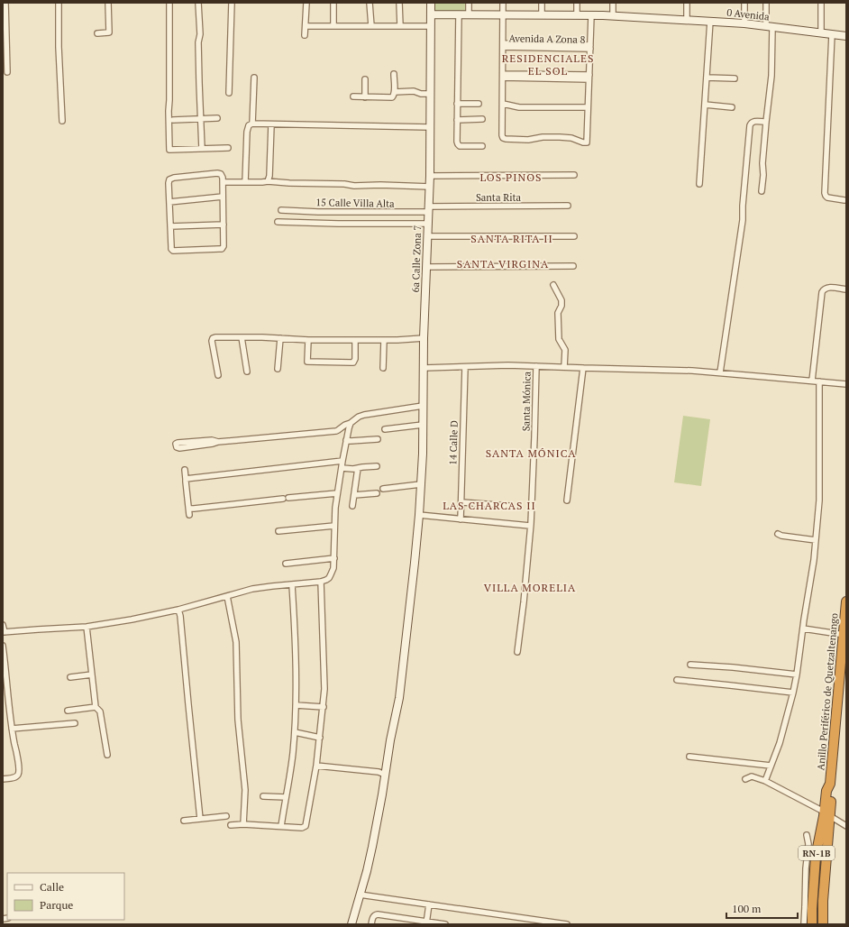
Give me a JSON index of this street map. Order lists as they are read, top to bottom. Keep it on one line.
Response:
{"streets":{"highway":["Anillo Periférico de Quetzaltenango","RN-1B"],"street":["0 Avenida","Avenida A Zona 8","Santa Rita","15 Calle Villa Alta","6a Calle Zona 7","Santa Mónica","14 Calle D"]},"crossings":[["0 Avenida","6a Calle Zona 7"],["Santa Rita","15 Calle Villa Alta"],["Santa Rita","6a Calle Zona 7"],["15 Calle Villa Alta","6a Calle Zona 7"]],"districts":["RESIDENCIALES EL SOL","LOS PINOS","SANTA RITA II","SANTA VIRGINA","SANTA MÓNICA","LAS CHARCAS II","VILLA MORELIA"],"legend":["Calle","Parque"],"scale_bar":"100 m"}
